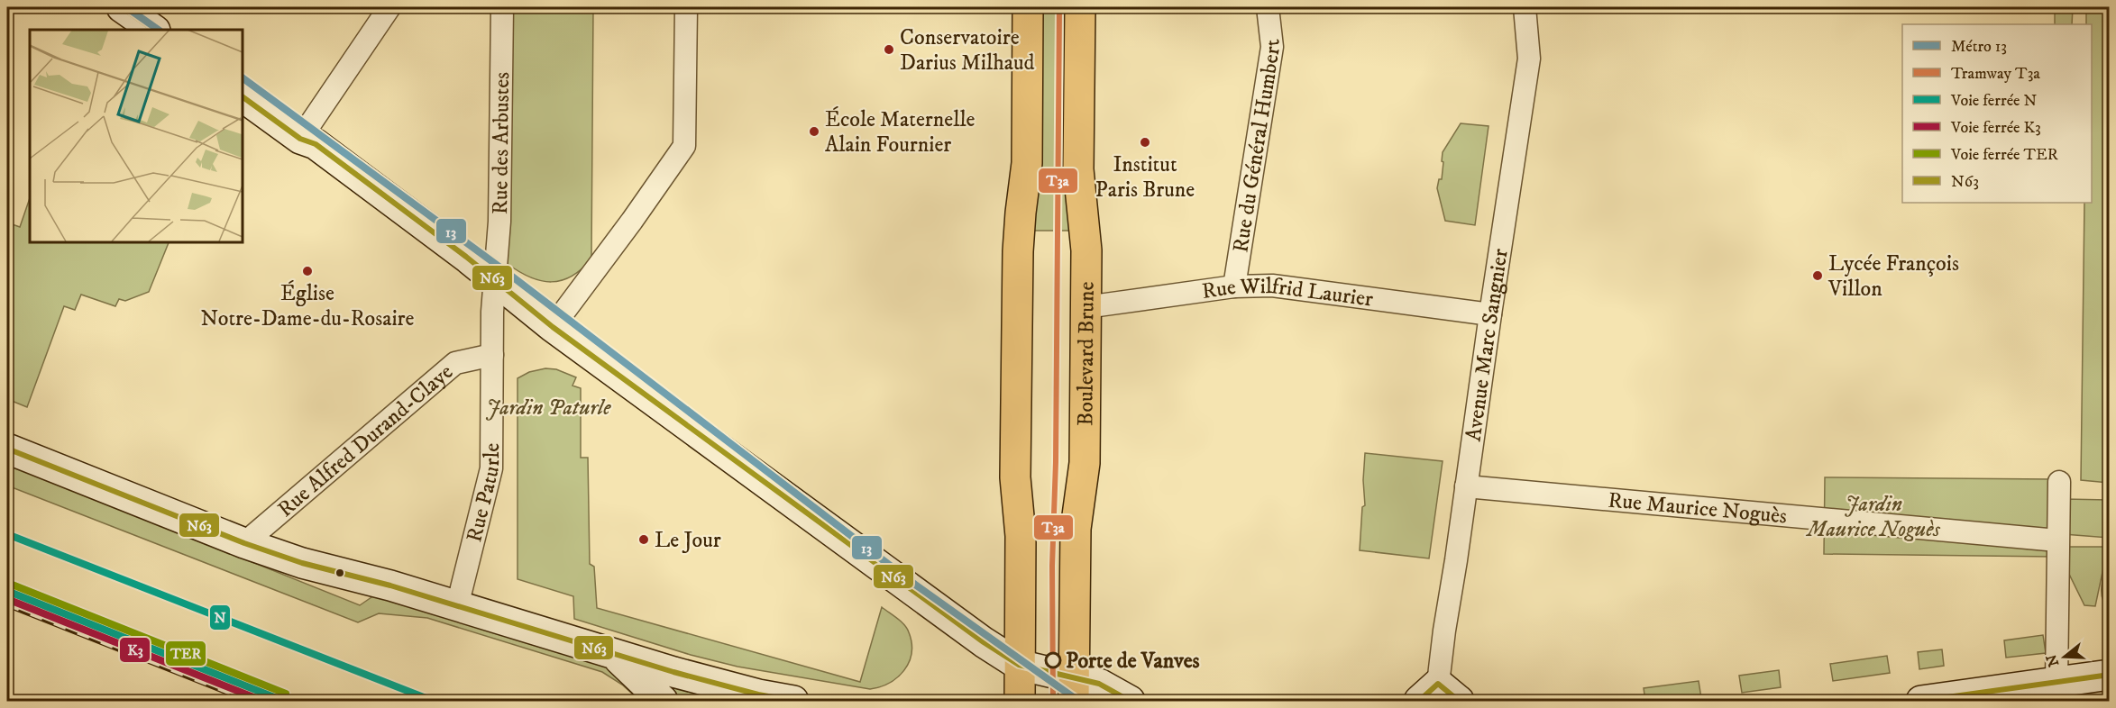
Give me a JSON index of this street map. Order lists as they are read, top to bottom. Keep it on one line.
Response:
{"streets":{"main road":["Boulevard Brune"],"street":["Rue des Arbustes","Rue du Général Humbert","Rue Wilfrid Laurier","Avenue Marc Sangnier","Rue Alfred Durand-Claye","Rue Paturle","Rue Maurice Noguès"]},"crossings":[["Rue des Arbustes","Rue Paturle"],["Rue du Général Humbert","Rue Wilfrid Laurier"],["Rue Wilfrid Laurier","Avenue Marc Sangnier"],["Rue Wilfrid Laurier","Boulevard Brune"],["Avenue Marc Sangnier","Rue Maurice Noguès"],["Rue Alfred Durand-Claye","Rue Paturle"]],"parks":["Jardin Paturle","Jardin Maurice Noguès"],"places":["Conservatoire Darius Milhaud","École Maternelle Alain Fournier","Institut Paris Brune","Église Notre-Dame-du-Rosaire","Lycée François Villon","Le Jour","Porte de Vanves"],"lines":["metro line 13","tram line T3a","transit line N63","rail line N","rail line TER","rail line K3"],"legend":["Métro 13","Tramway T3a","Voie ferrée N","Voie ferrée K3","Voie ferrée TER","N63"],"north":"left"}
